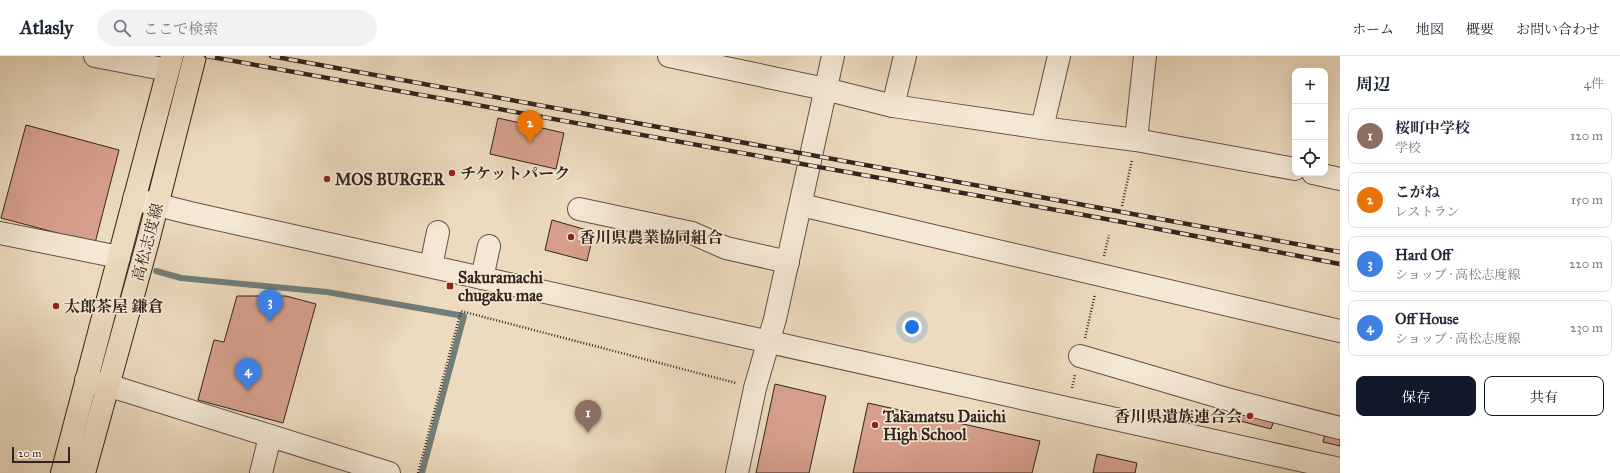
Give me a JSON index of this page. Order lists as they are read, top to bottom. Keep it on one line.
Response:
{"streets":{"main road":["高松志度線"]},"places":{"other":["チケットパーク","MOS BURGER","香川県農業協同組合","太郎茶屋 鎌倉","香川県遺族連合会","Takamatsu Daiichi High School"],"transit":["Sakuramachi chugaku mae"]},"scale_bar":"20 m","page":{"header":"Atlasly","search":"ここで検索","nav":["ホーム","地図","概要","お問い合わせ"],"heading":["周辺","4件"],"map_buttons":["+","−"],"list":[{"mark":"1","name":"桜町中学校","note":"学校","value":"120 m"},{"mark":"2","name":"こがね","note":"レストラン","value":"150 m"},{"mark":"3","name":"Hard Off","note":"ショップ · 高松志度線","value":"220 m"},{"mark":"4","name":"Off House","note":"ショップ · 高松志度線","value":"230 m"}],"pins":["2","3","4","1"],"buttons":["保存","共有"],"scale":"20 m"}}
